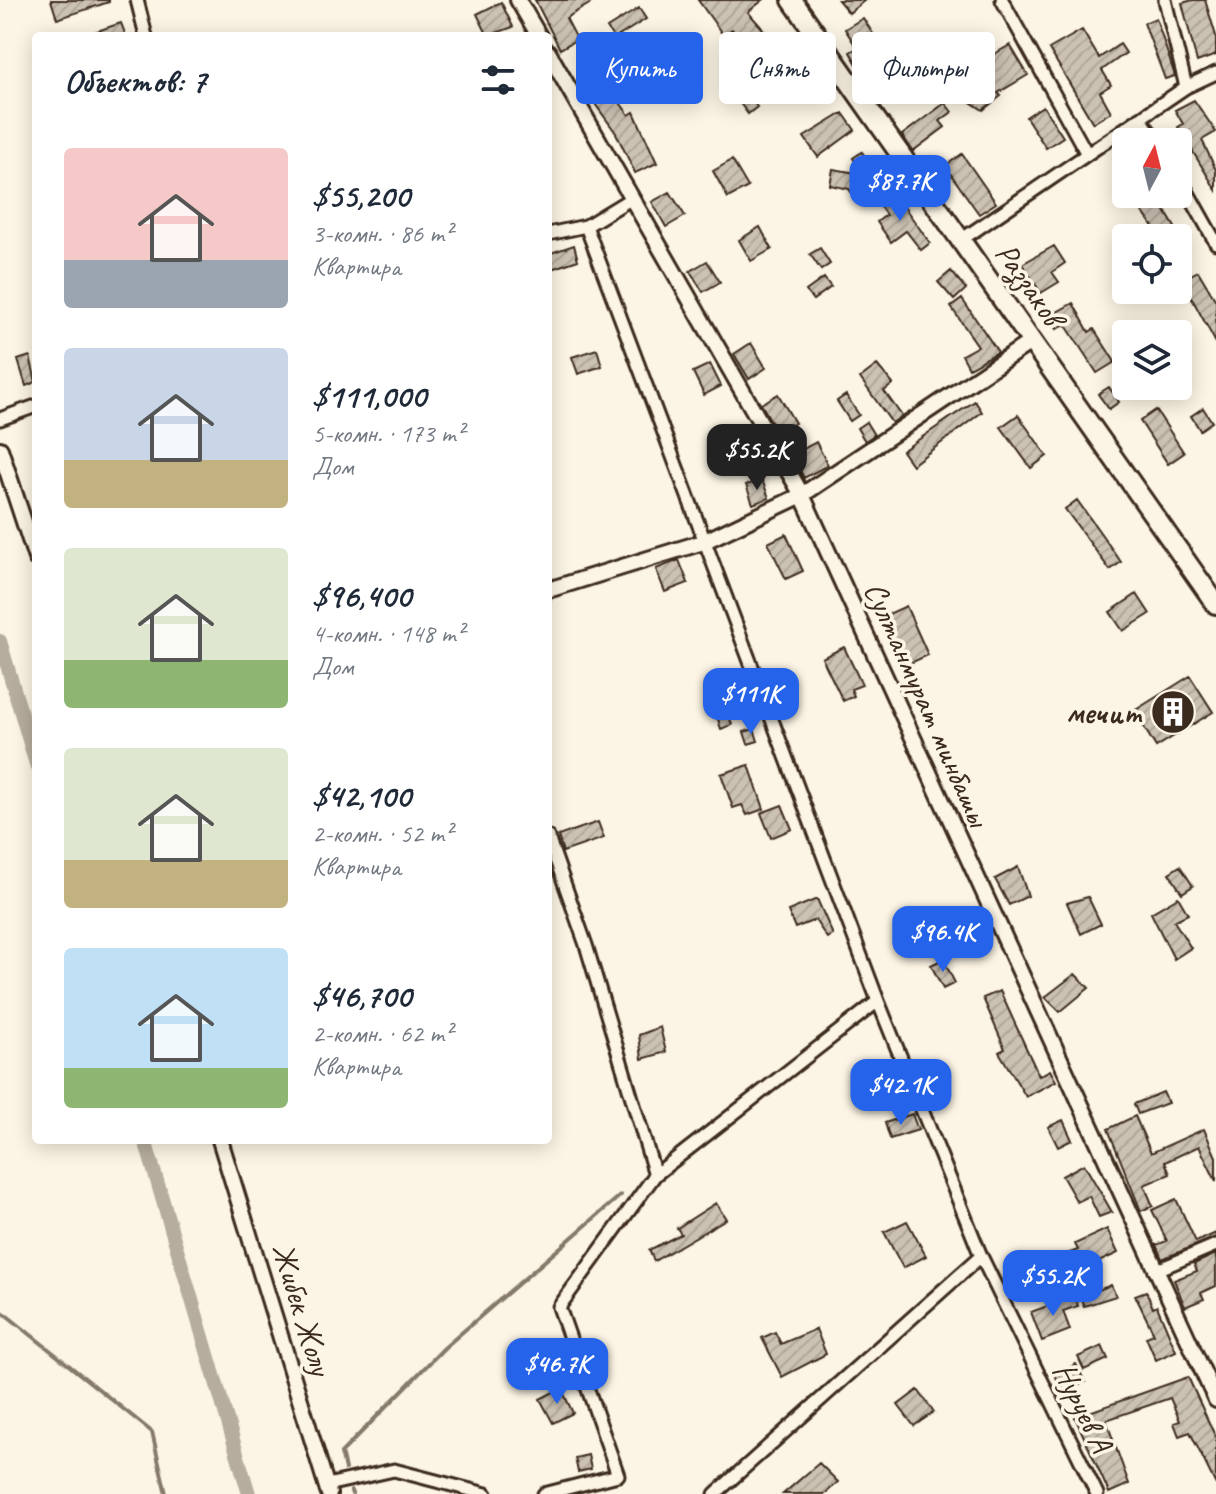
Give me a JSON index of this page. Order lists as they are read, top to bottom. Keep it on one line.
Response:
{"streets":{"main road":["Раззаков"],"street":["Султанмурат минбашы","Жибек Жолу","Нуруев А"]},"places":{"building":["мечит"]},"north":"top","page":{"chip":["Купить","Снять","Фильтры"],"heading":"Объектов: 7","list":[{"name":"$55,200","note":"3-комн. · 86 m² · Квартира"},{"name":"$111,000","note":"5-комн. · 173 m² · Дом"},{"name":"$96,400","note":"4-комн. · 148 m² · Дом"},{"name":"$42,100","note":"2-комн. · 52 m² · Квартира"},{"name":"$46,700","note":"2-комн. · 62 m² · Квартира"}],"price":["$87.7K","$55.2K","$111K","$96.4K","$42.1K","$55.2K","$46.7K"]}}
